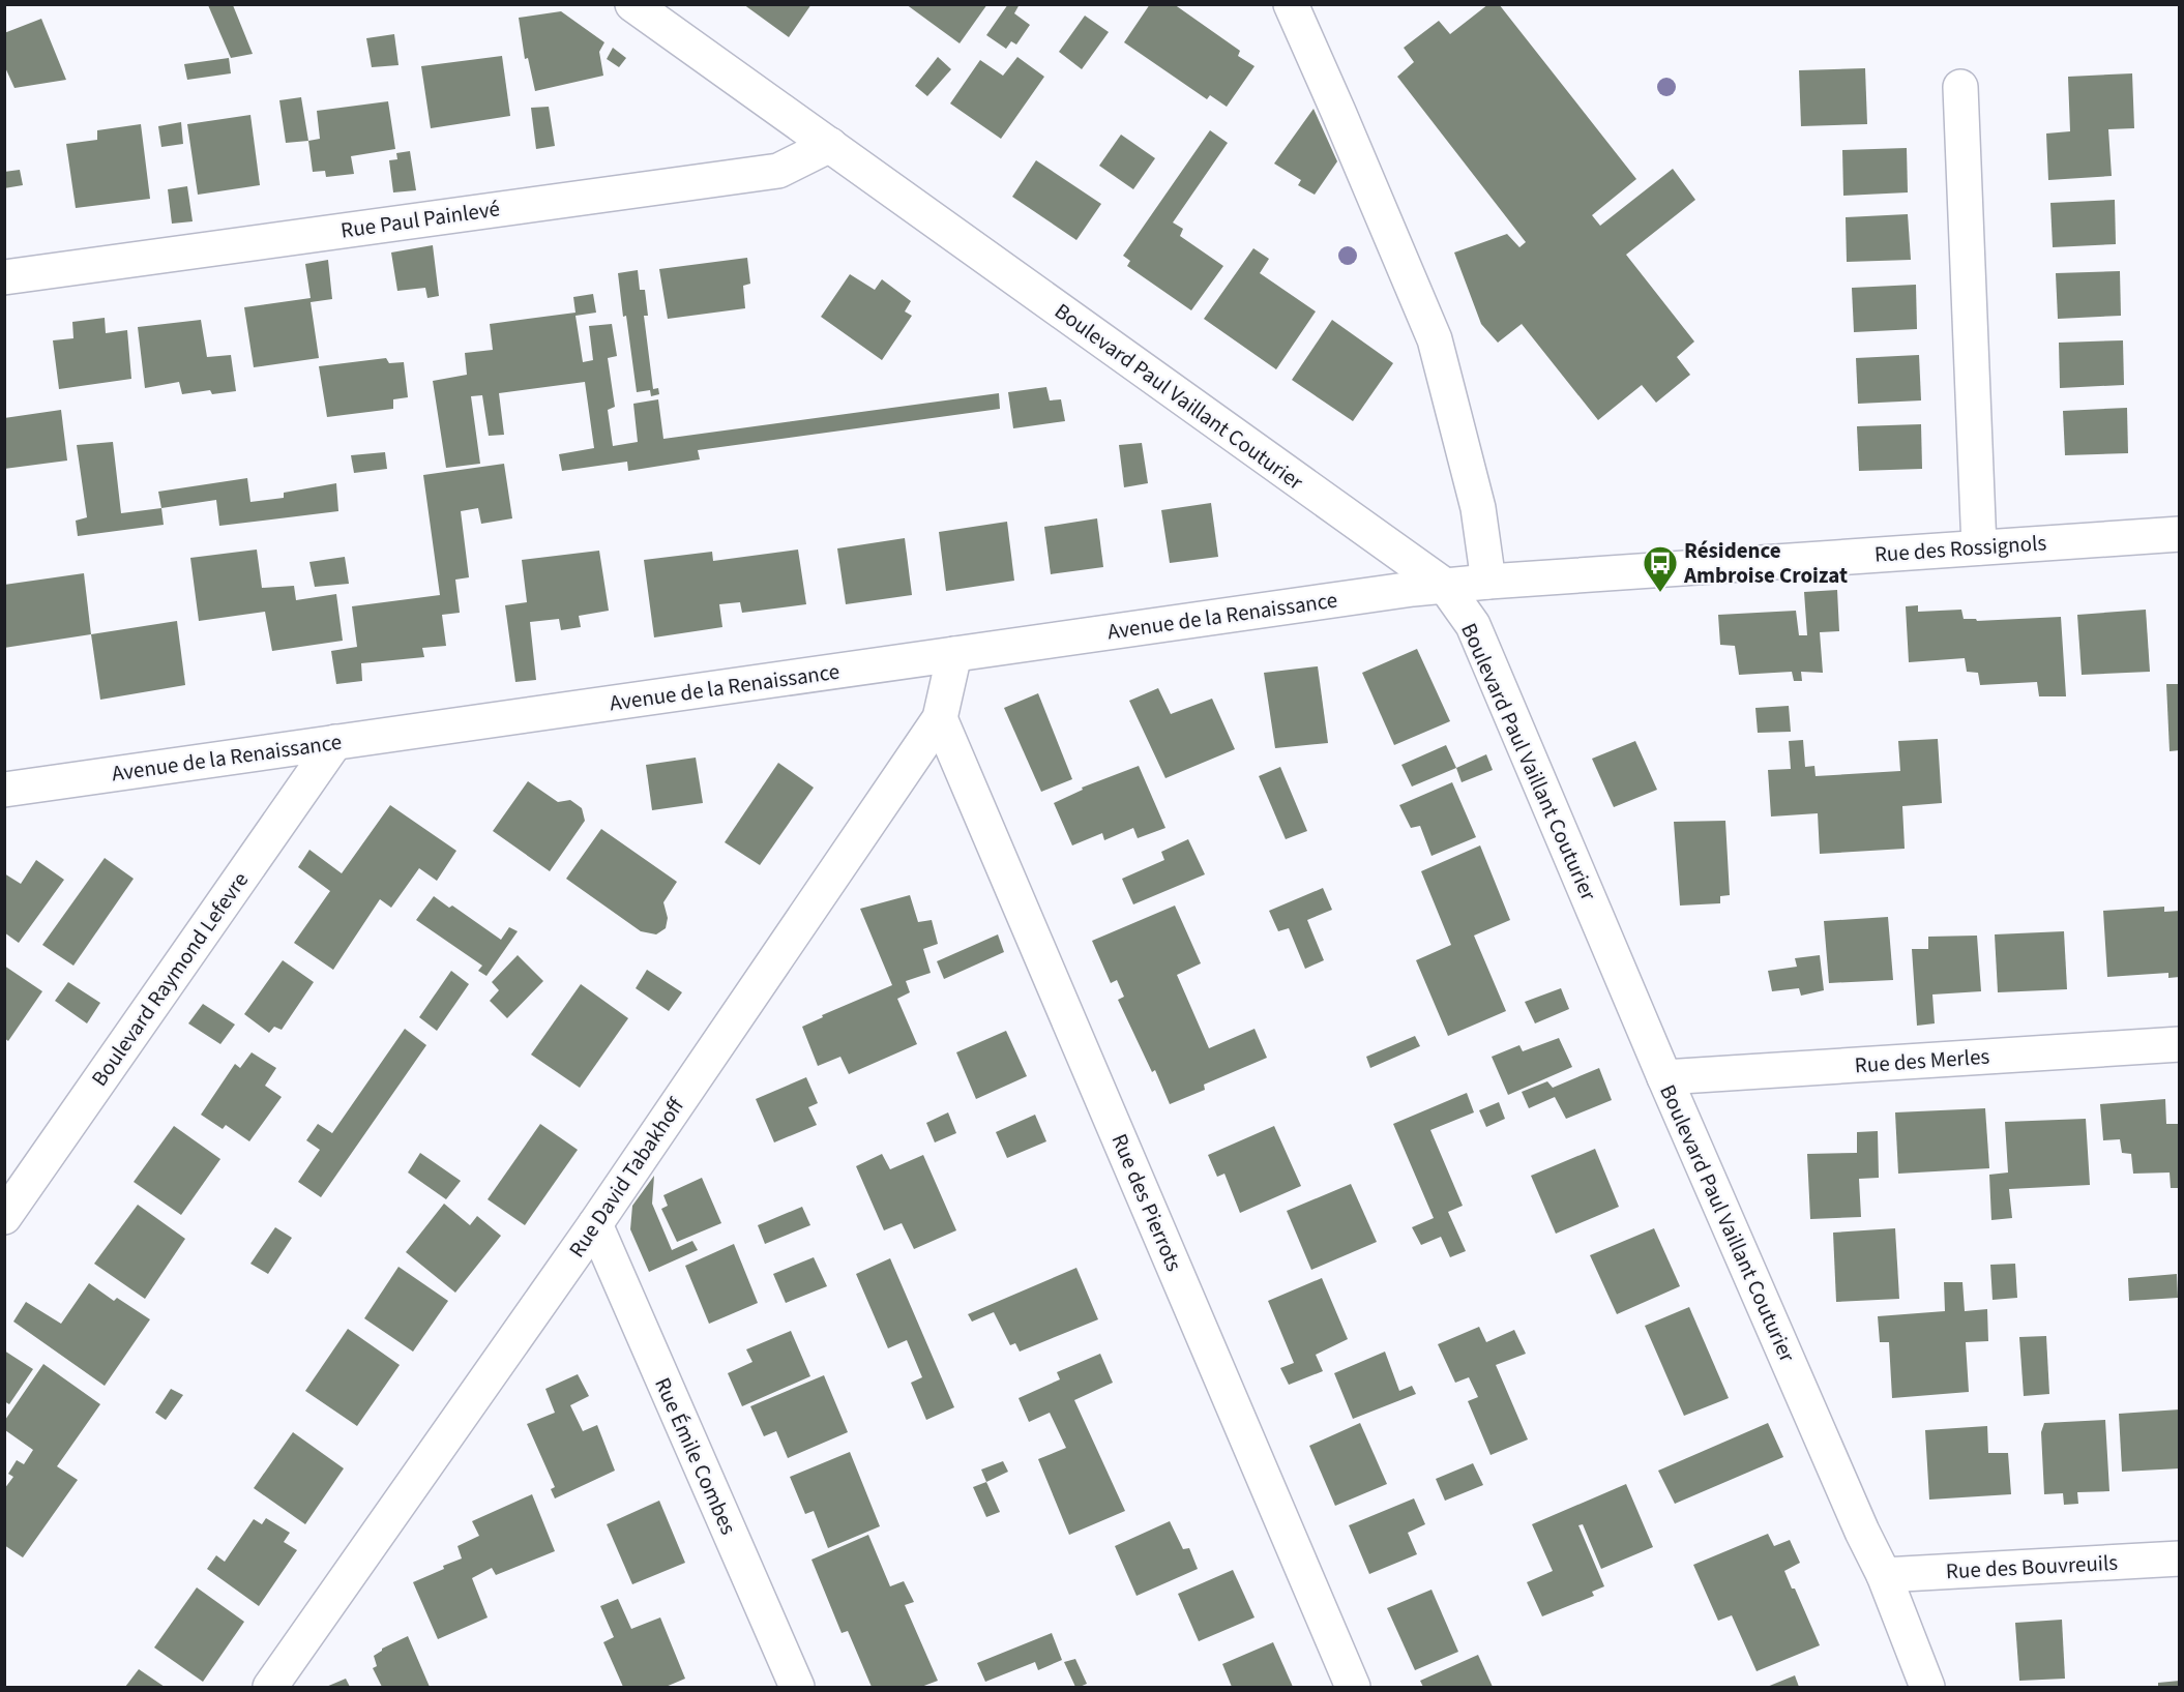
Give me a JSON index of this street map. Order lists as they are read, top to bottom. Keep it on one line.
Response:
{"streets":{"street":["Rue Paul Painlevé","Boulevard Paul Vaillant Couturier","Rue des Rossignols","Avenue de la Renaissance","Boulevard Raymond Lefevre","Rue des Merles","Rue David Tabakhoff","Rue des Pierrots","Rue Émile Combes","Rue des Bouvreuils"]},"crossings":[["Rue Paul Painlevé","Boulevard Paul Vaillant Couturier"],["Boulevard Paul Vaillant Couturier","Rue des Rossignols"],["Boulevard Paul Vaillant Couturier","Avenue de la Renaissance"],["Boulevard Paul Vaillant Couturier","Rue des Merles"],["Boulevard Paul Vaillant Couturier","Rue des Bouvreuils"],["Rue des Rossignols","Avenue de la Renaissance"],["Avenue de la Renaissance","Boulevard Raymond Lefevre"],["Avenue de la Renaissance","Rue David Tabakhoff"],["Rue David Tabakhoff","Rue des Pierrots"],["Rue David Tabakhoff","Rue Émile Combes"]],"places":{"bus stop":["Résidence Ambroise Croizat"]}}
